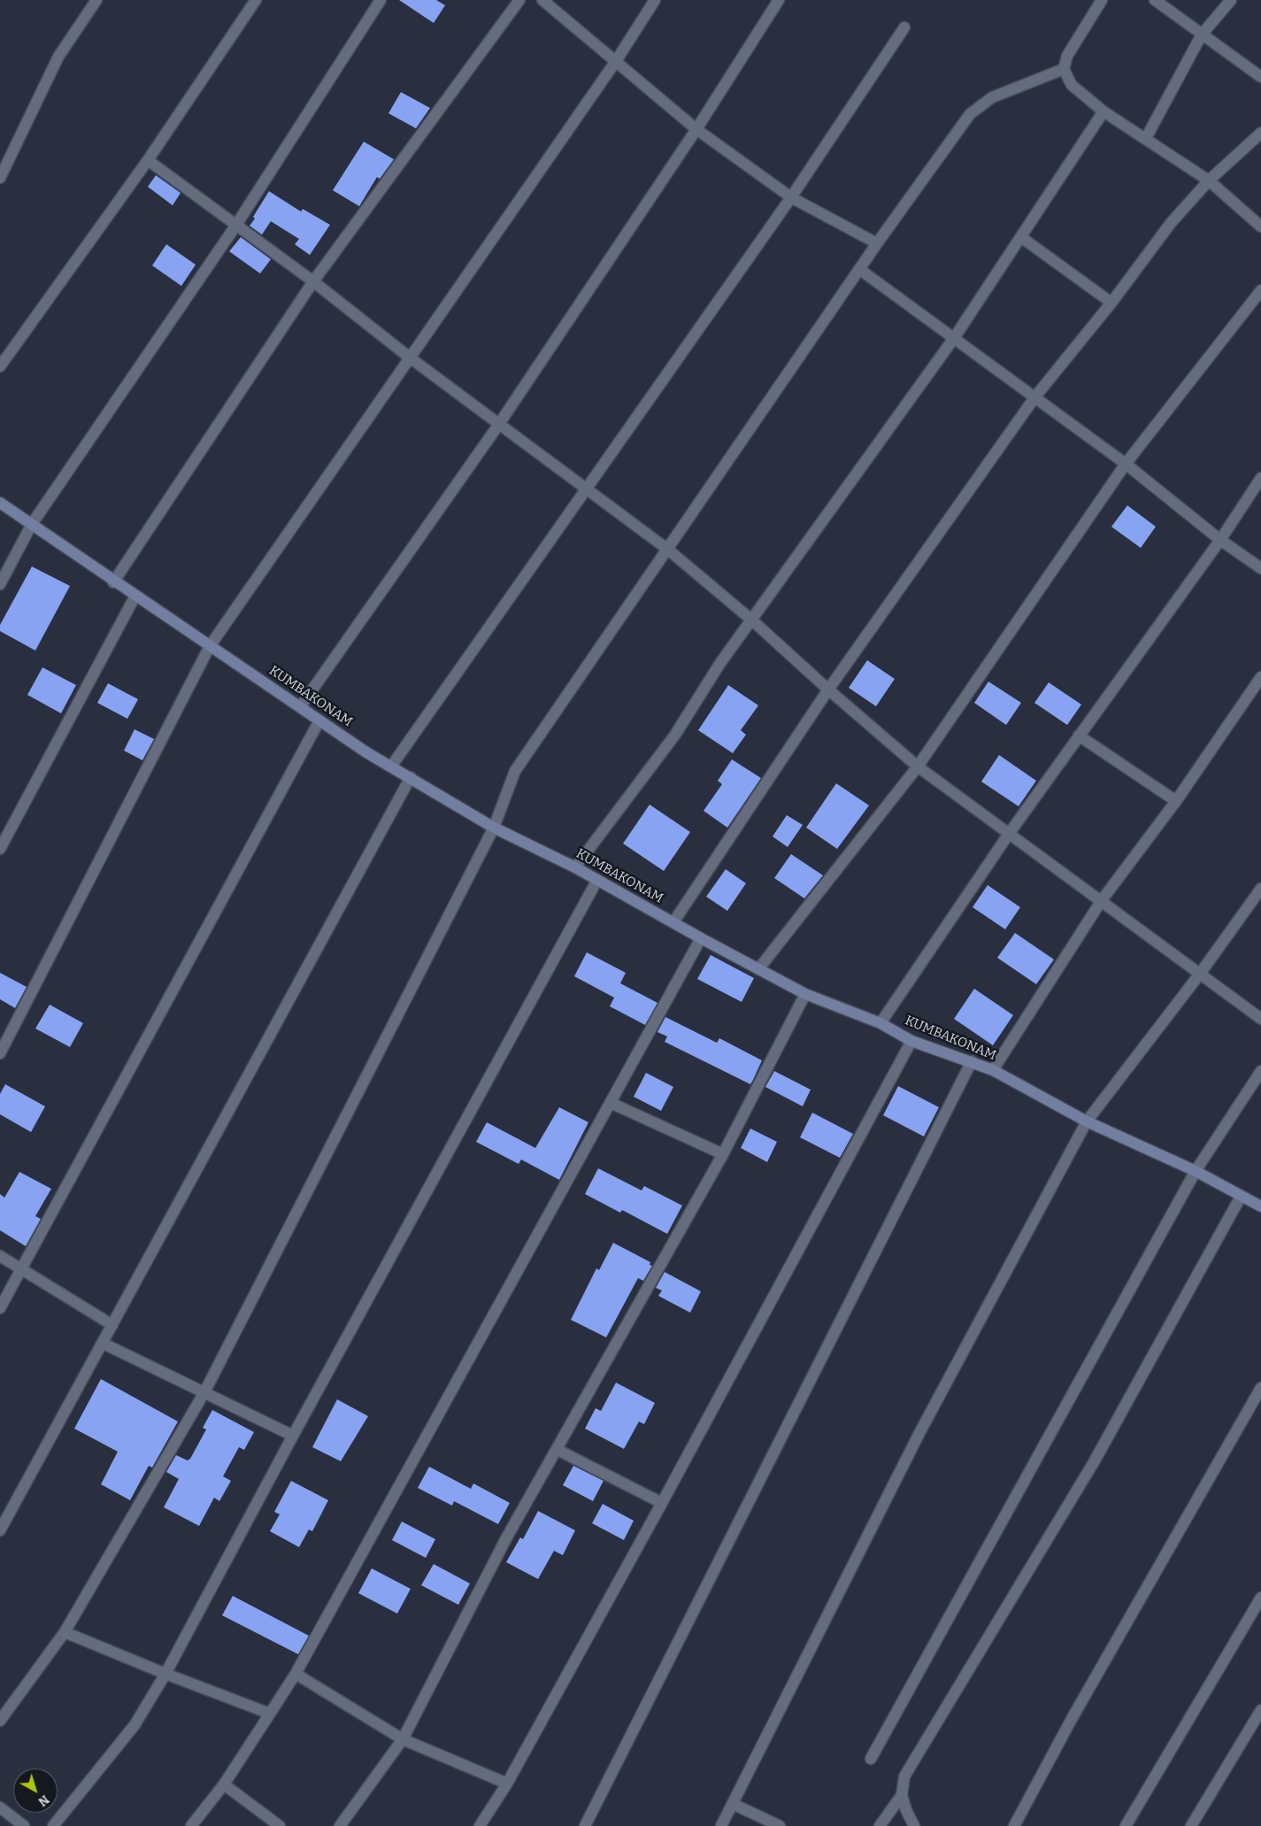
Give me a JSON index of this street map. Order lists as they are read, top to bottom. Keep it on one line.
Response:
{"streets":{"street":["KUMBAKONAM"]},"north":"bottom right"}
